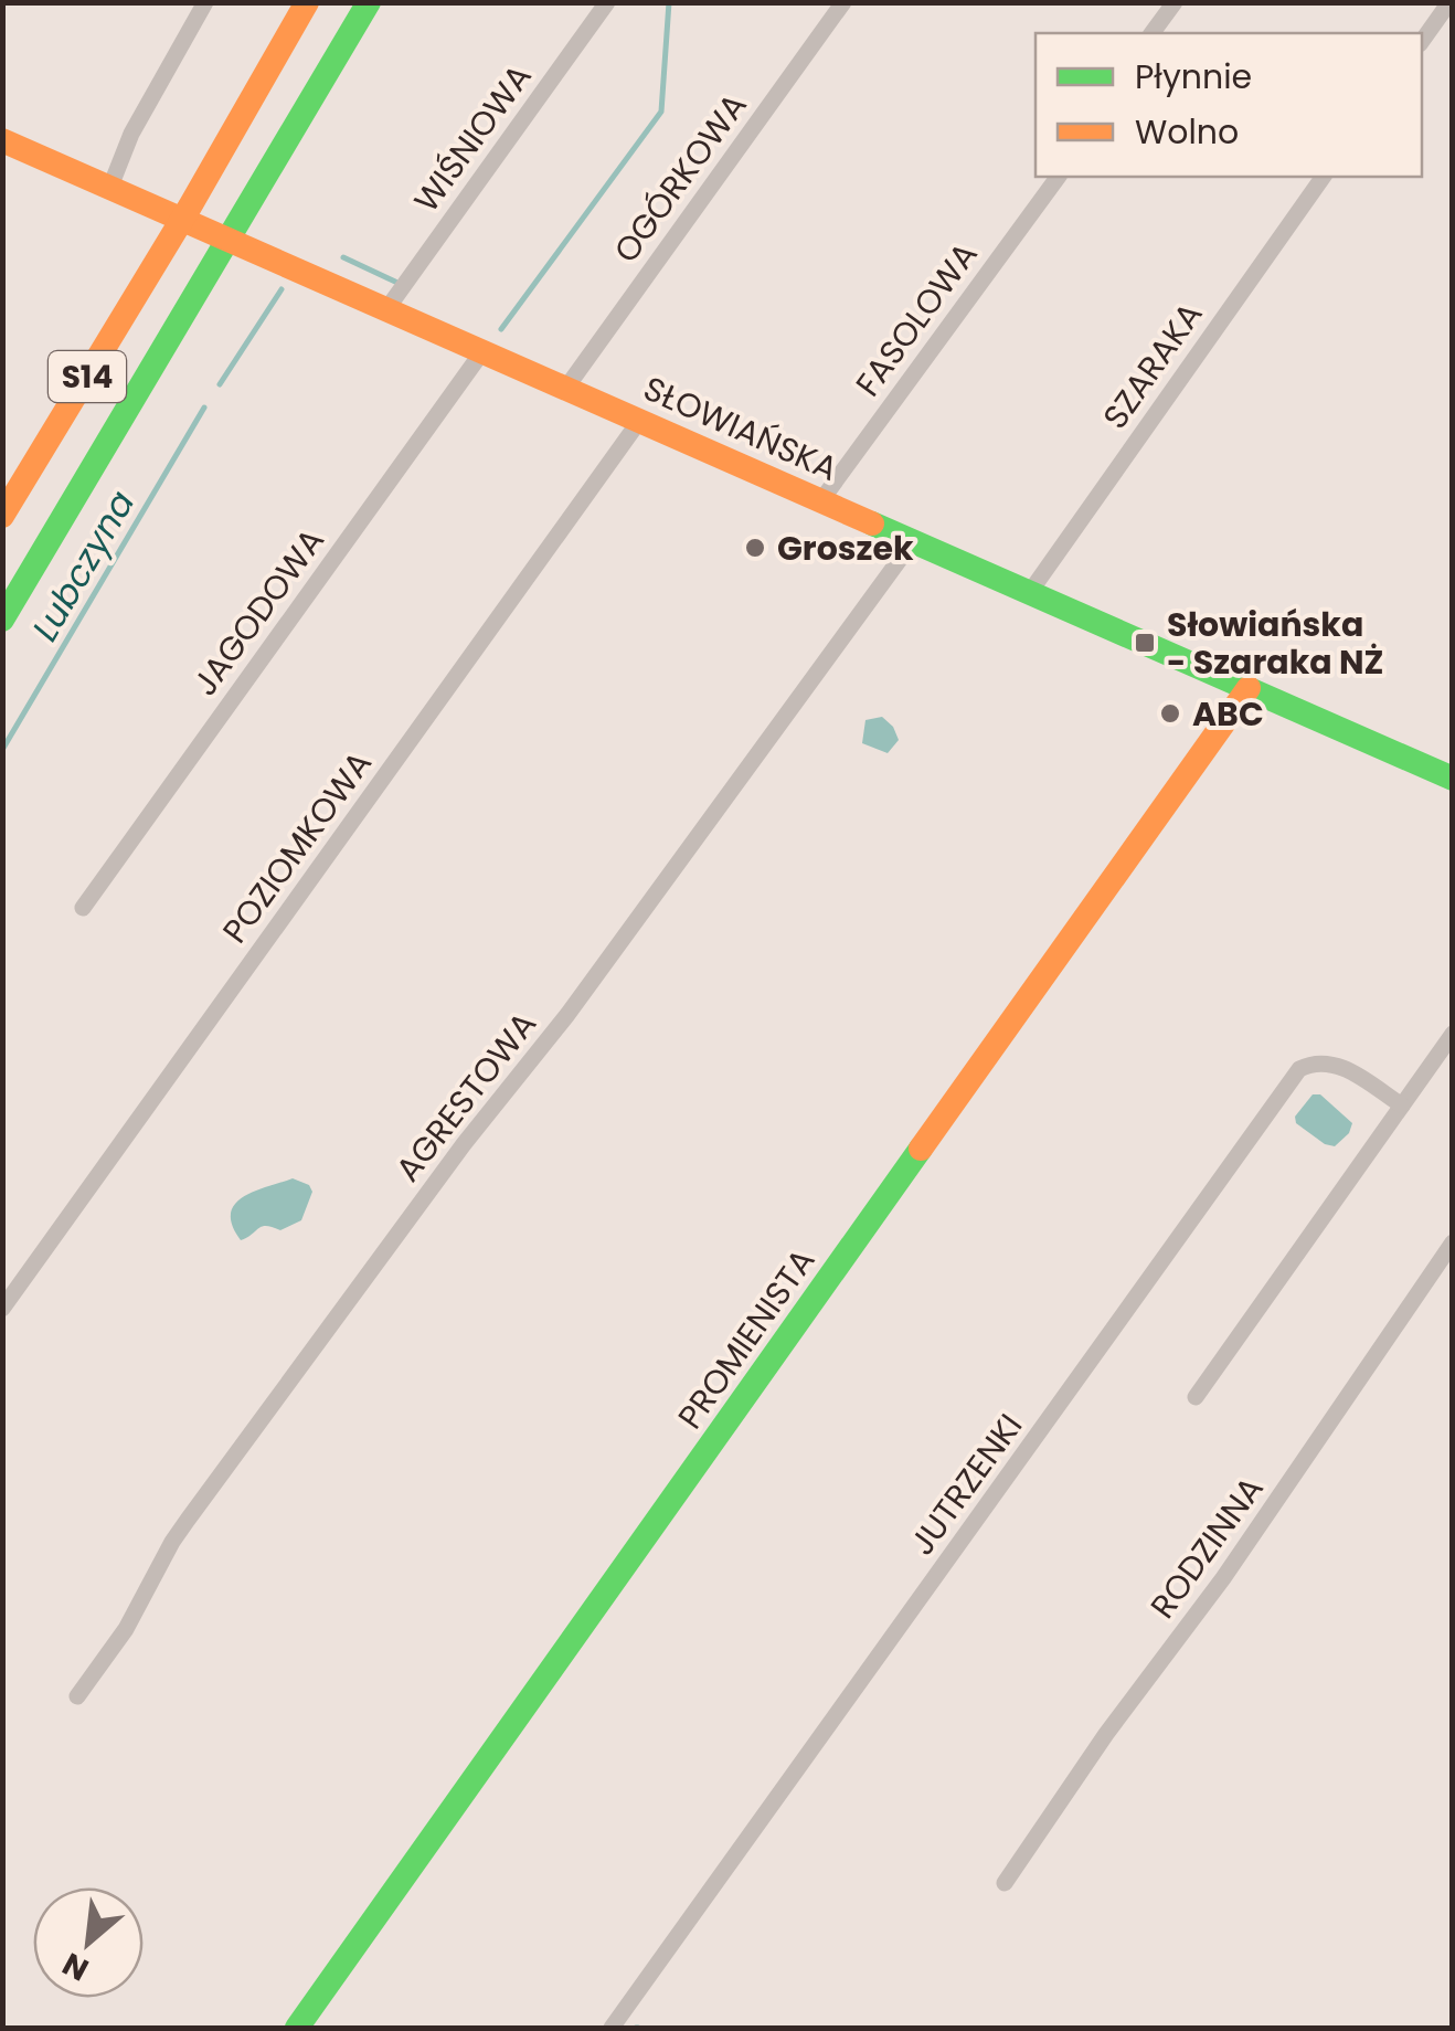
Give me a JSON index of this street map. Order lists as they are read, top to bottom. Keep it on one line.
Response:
{"streets":{"main road":["S14","SŁOWIAŃSKA","PROMIENISTA"],"street":["WIŚNIOWA","OGÓRKOWA","FASOLOWA","SZARAKA","JAGODOWA","POZIOMKOWA","AGRESTOWA","JUTRZENKI","RODZINNA"]},"crossings":[["WIŚNIOWA","SŁOWIAŃSKA"],["OGÓRKOWA","SŁOWIAŃSKA"],["FASOLOWA","SŁOWIAŃSKA"],["SZARAKA","SŁOWIAŃSKA"],["SŁOWIAŃSKA","JAGODOWA"],["SŁOWIAŃSKA","POZIOMKOWA"],["SŁOWIAŃSKA","AGRESTOWA"],["SŁOWIAŃSKA","PROMIENISTA"]],"water":["Lubczyna"],"places":{"other":["Groszek","ABC"],"transit":["Słowiańska - Szaraka NŻ"]},"legend":["Płynnie","Wolno"],"north":"bottom left"}
